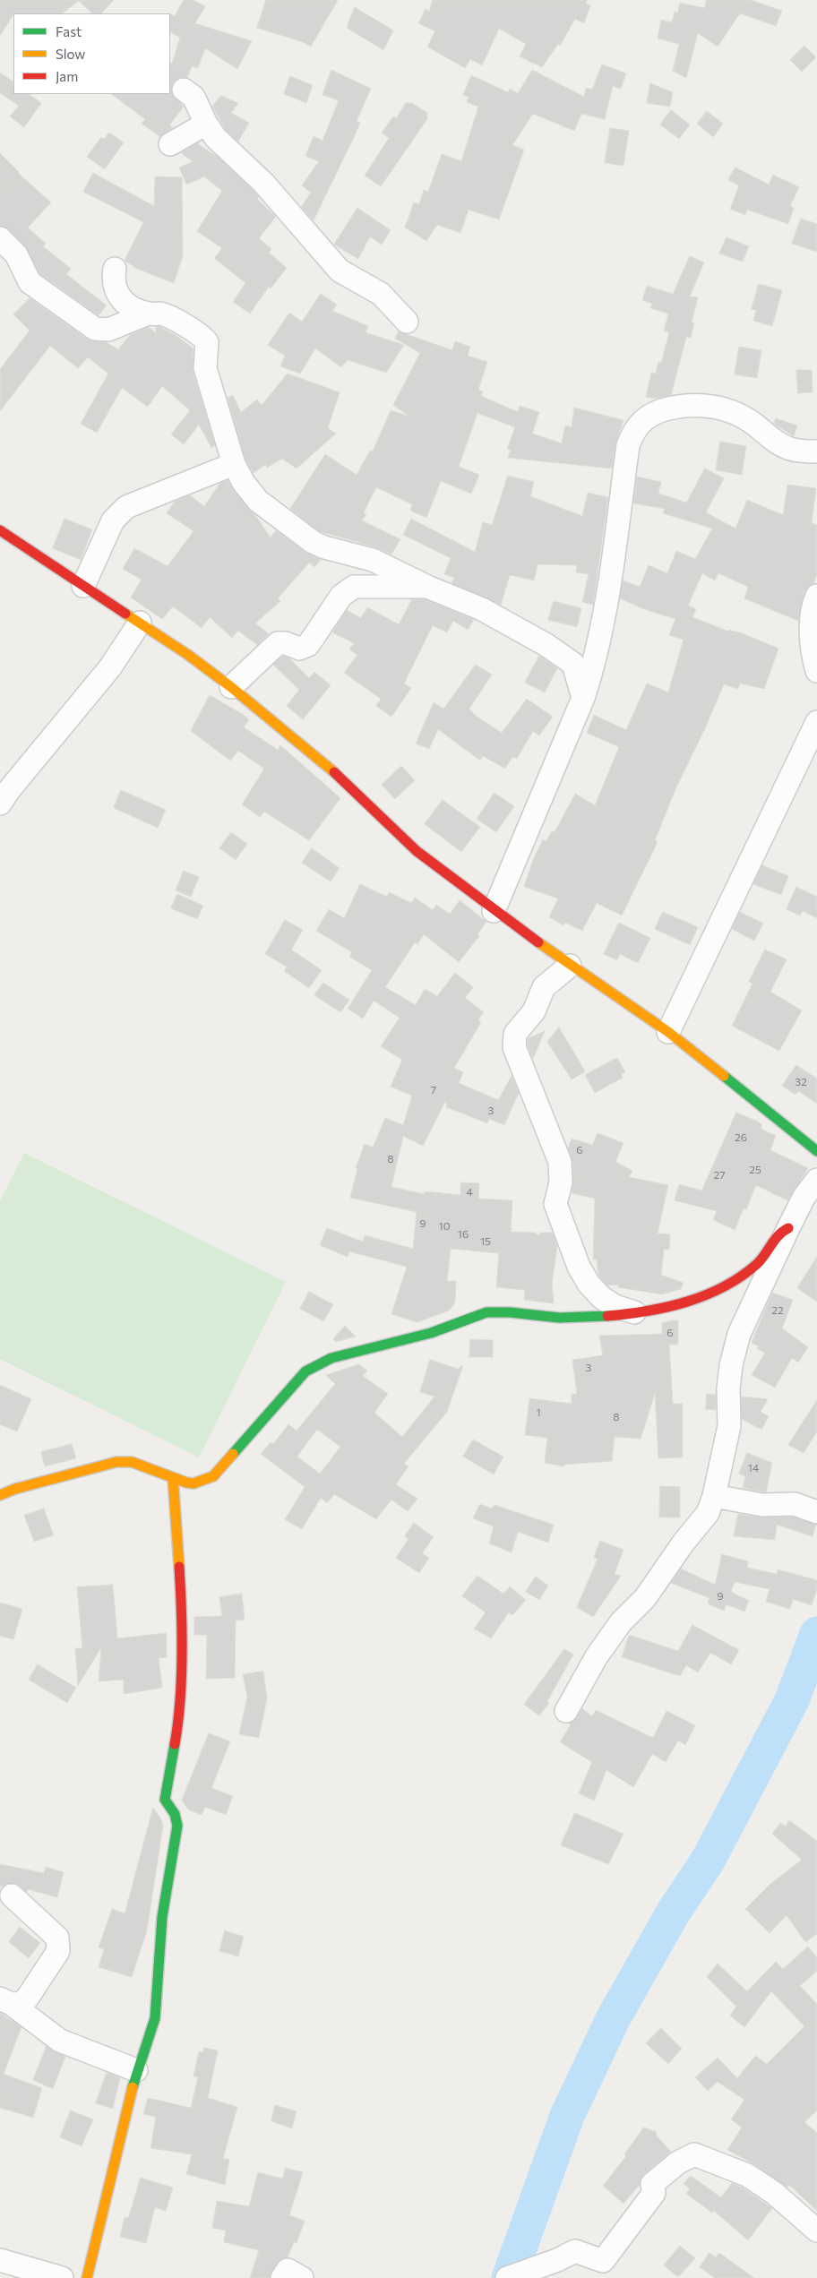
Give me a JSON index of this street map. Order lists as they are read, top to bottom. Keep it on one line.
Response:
{"house_numbers":["32","7","3","26","6","8","25","27","4","9","10","16","15","22","6","3","1","8","14","9"],"legend":["Fast","Slow","Jam"]}
